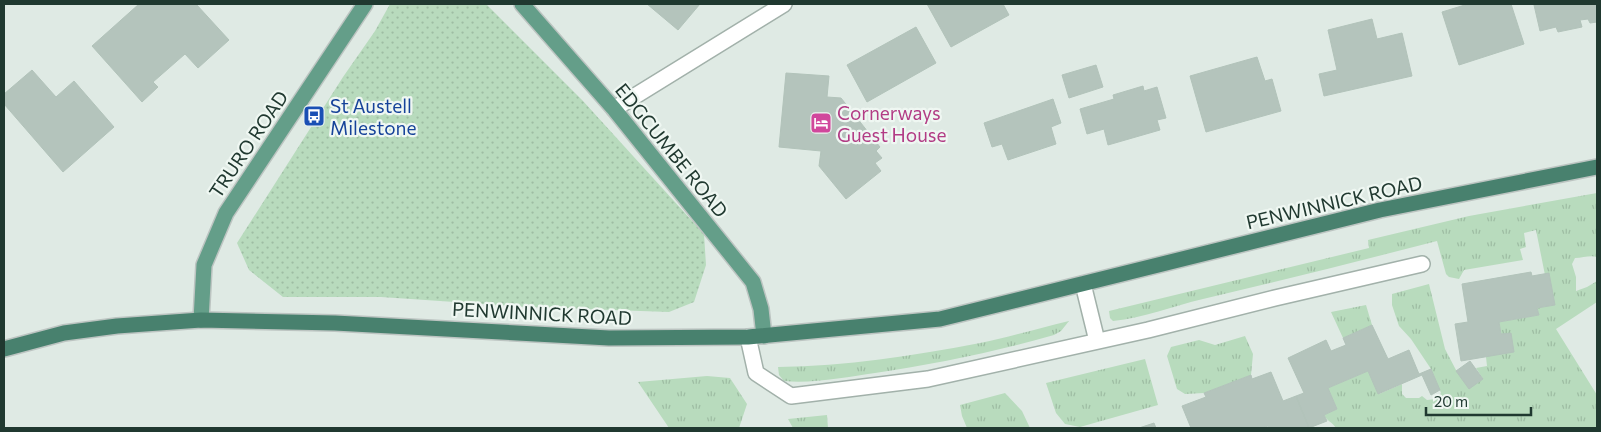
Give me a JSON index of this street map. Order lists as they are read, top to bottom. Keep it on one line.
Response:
{"streets":{"highway":["PENWINNICK ROAD"],"main road":["TRURO ROAD","EDGCUMBE ROAD"]},"crossings":[["TRURO ROAD","PENWINNICK ROAD"],["EDGCUMBE ROAD","PENWINNICK ROAD"]],"places":{"bus stop":["St Austell Milestone"],"hotel":["Cornerways Guest House"]},"scale_bar":"20 m"}
